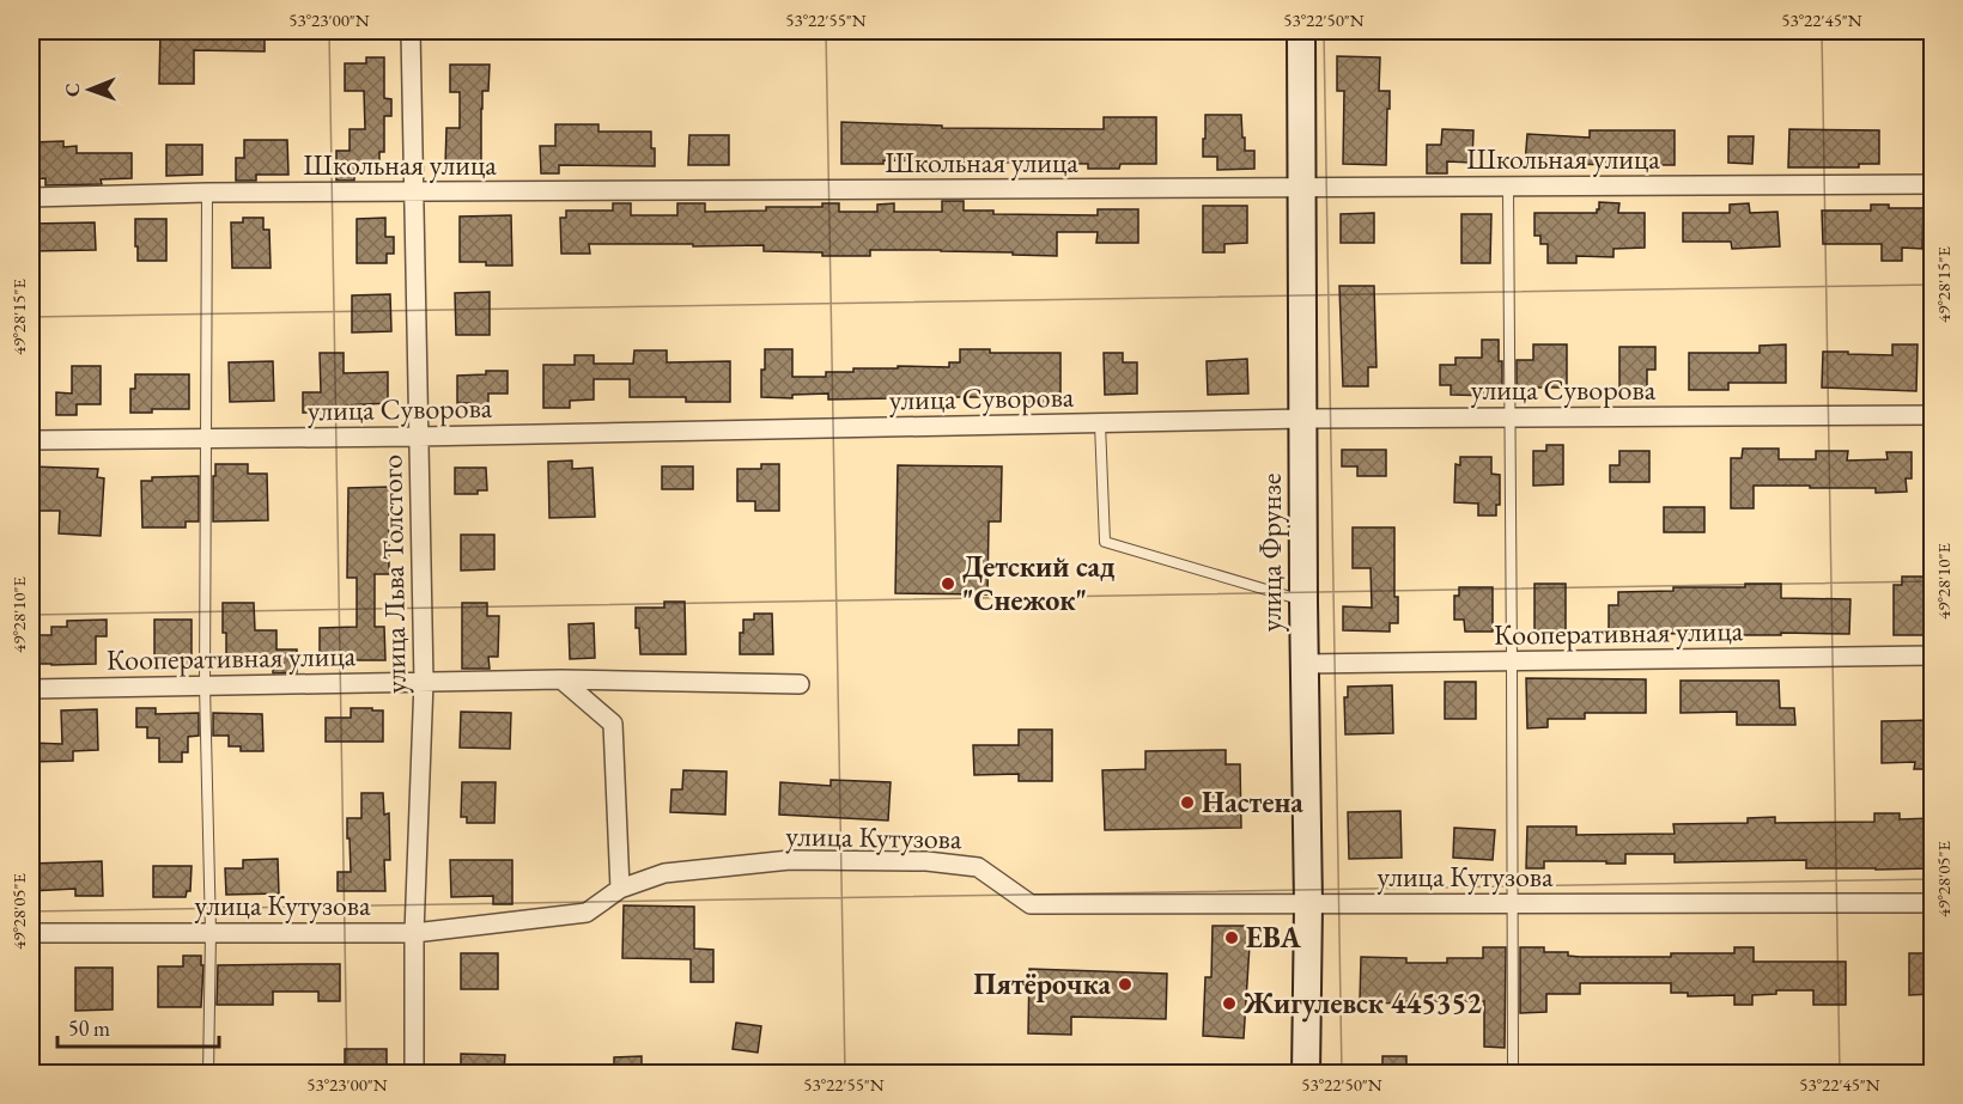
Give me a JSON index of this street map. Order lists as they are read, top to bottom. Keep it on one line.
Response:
{"streets":{"street":["Школьная улица","улица Суворова","улица Фрунзе","улица Льва Толстого","Кооперативная улица","улица Кутузова"]},"crossings":[["Школьная улица","улица Фрунзе"],["Школьная улица","улица Льва Толстого"],["улица Суворова","улица Фрунзе"],["улица Суворова","улица Льва Толстого"],["улица Фрунзе","Кооперативная улица"],["улица Фрунзе","улица Кутузова"],["улица Льва Толстого","Кооперативная улица"],["улица Льва Толстого","улица Кутузова"]],"places":["Детский сад \"Снежок\"","Настена","ЕВА","Пятёрочка","Жигулевск 445352"],"scale_bar":"50 m","north":"left","coordinates":["53°23'00\"N","53°22'55\"N","53°22'50\"N","53°22'45\"N","49°28'15\"E","49°28'10\"E","49°28'05\"E"]}
